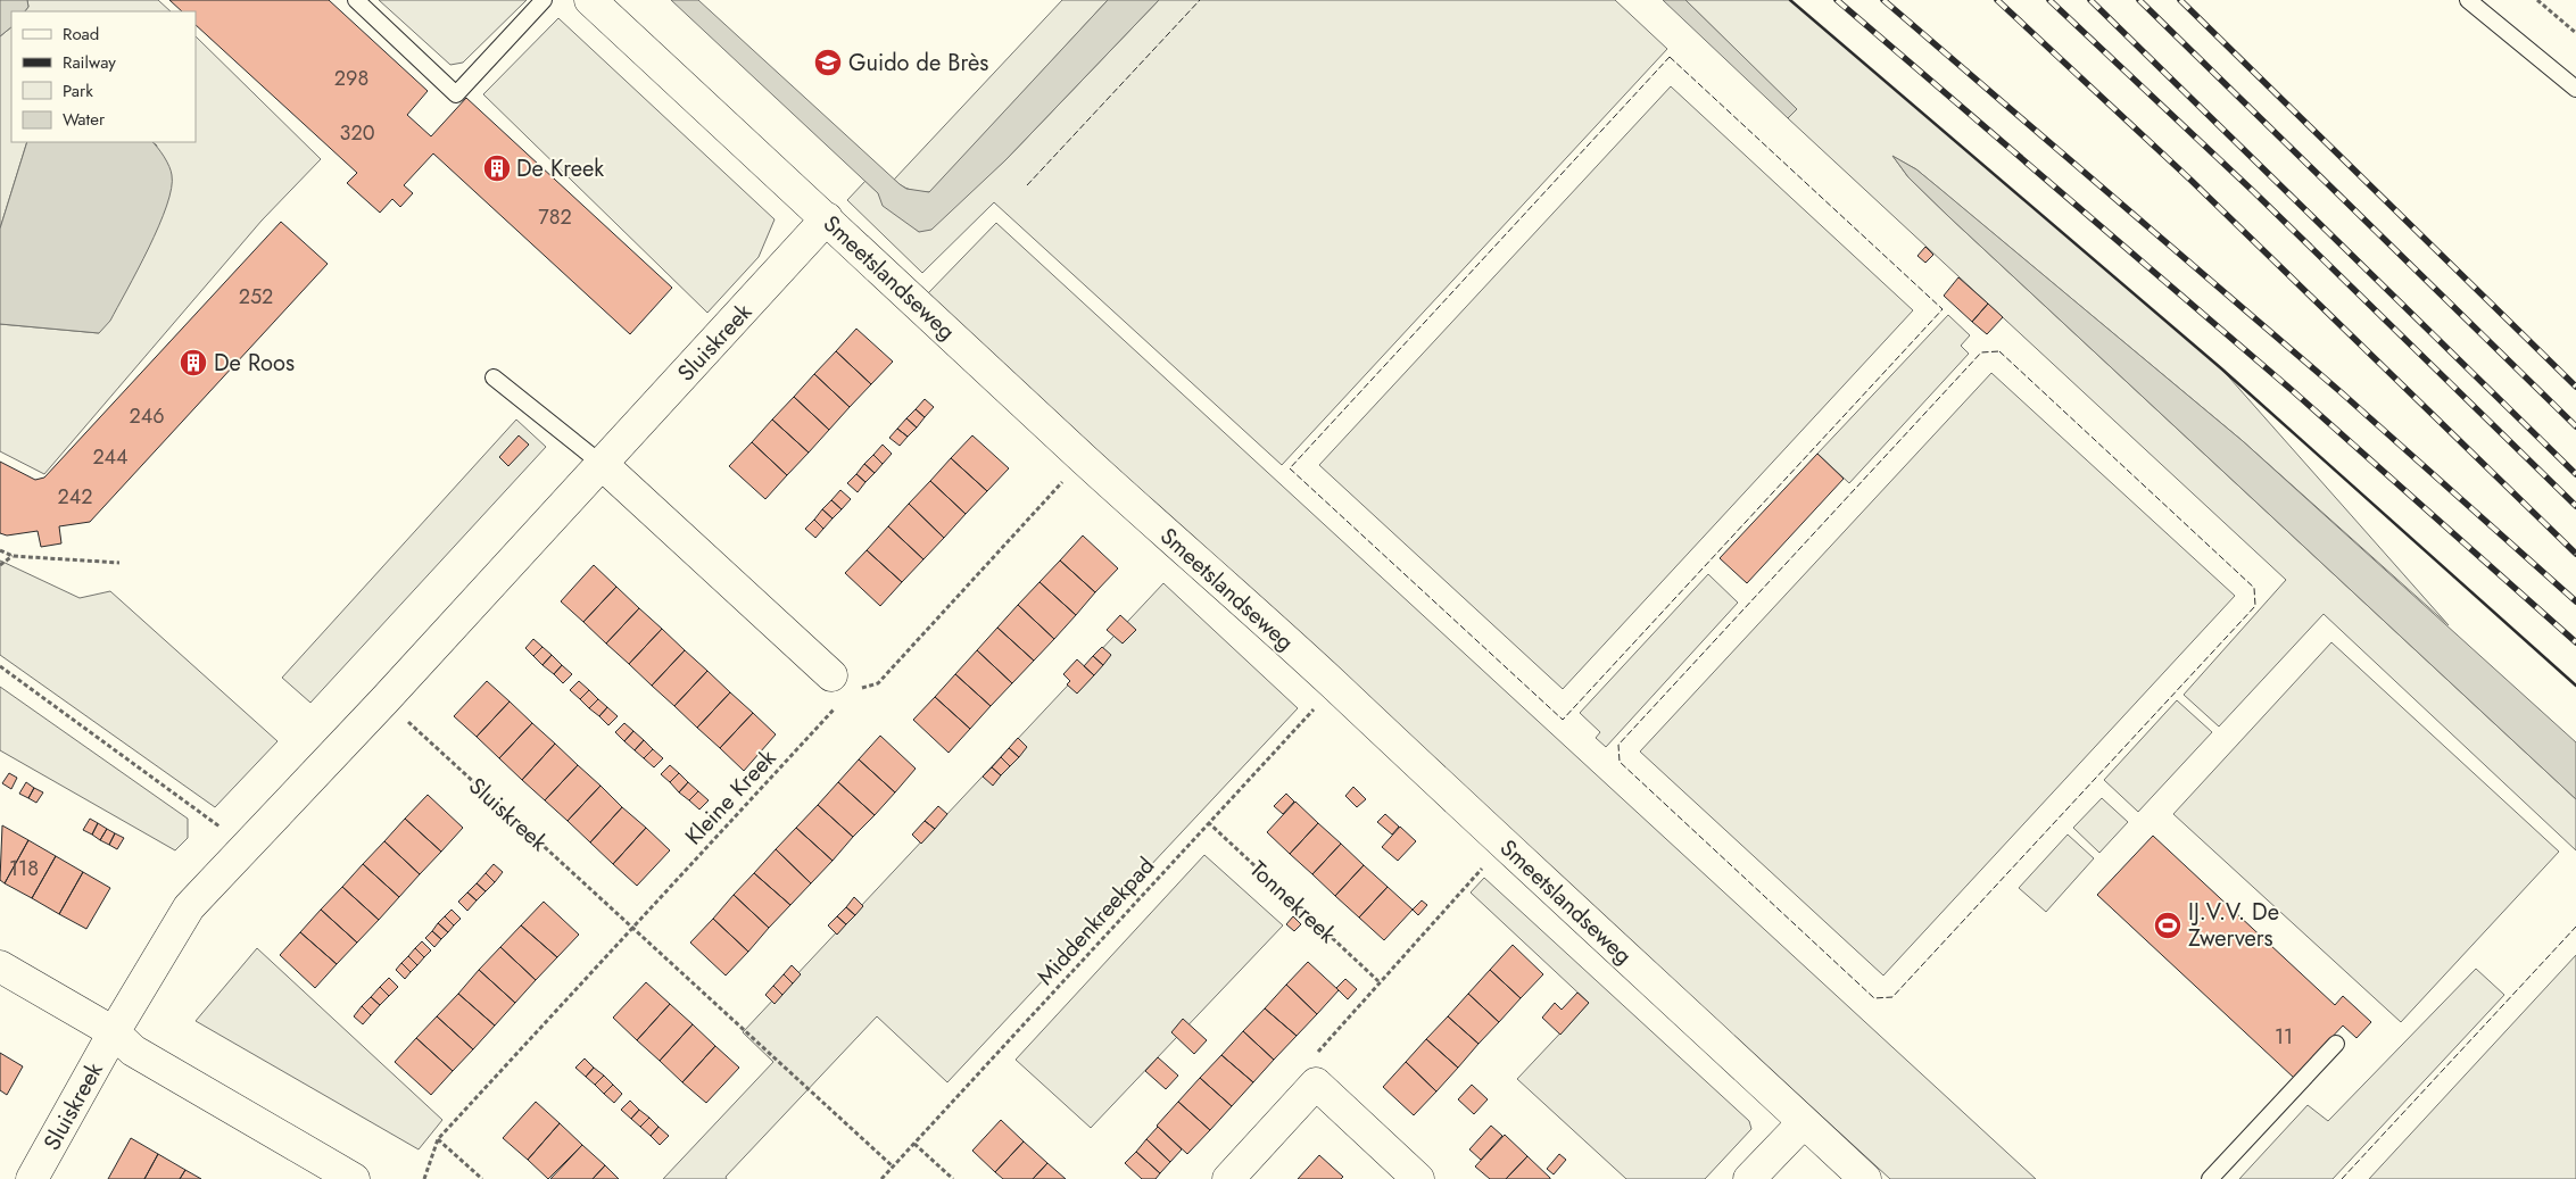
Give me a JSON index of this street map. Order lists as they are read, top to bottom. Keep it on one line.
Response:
{"streets":{"street":["Smeetslandseweg","Sluiskreek"],"path":["Kleine Kreek","Tonnekreek","Middenkreekpad"]},"crossings":[["Smeetslandseweg","Sluiskreek"],["Smeetslandseweg","Middenkreekpad"],["Sluiskreek","Kleine Kreek"],["Sluiskreek","Middenkreekpad"],["Tonnekreek","Middenkreekpad"]],"places":{"school or university":["Guido de Brès"],"building":["De Kreek","De Roos"],"sports":["IJ.V.V. De Zwervers"]},"house_numbers":["298","320","782","252","246","244","242","118","11"],"legend":["Road","Railway","Park","Water"]}
